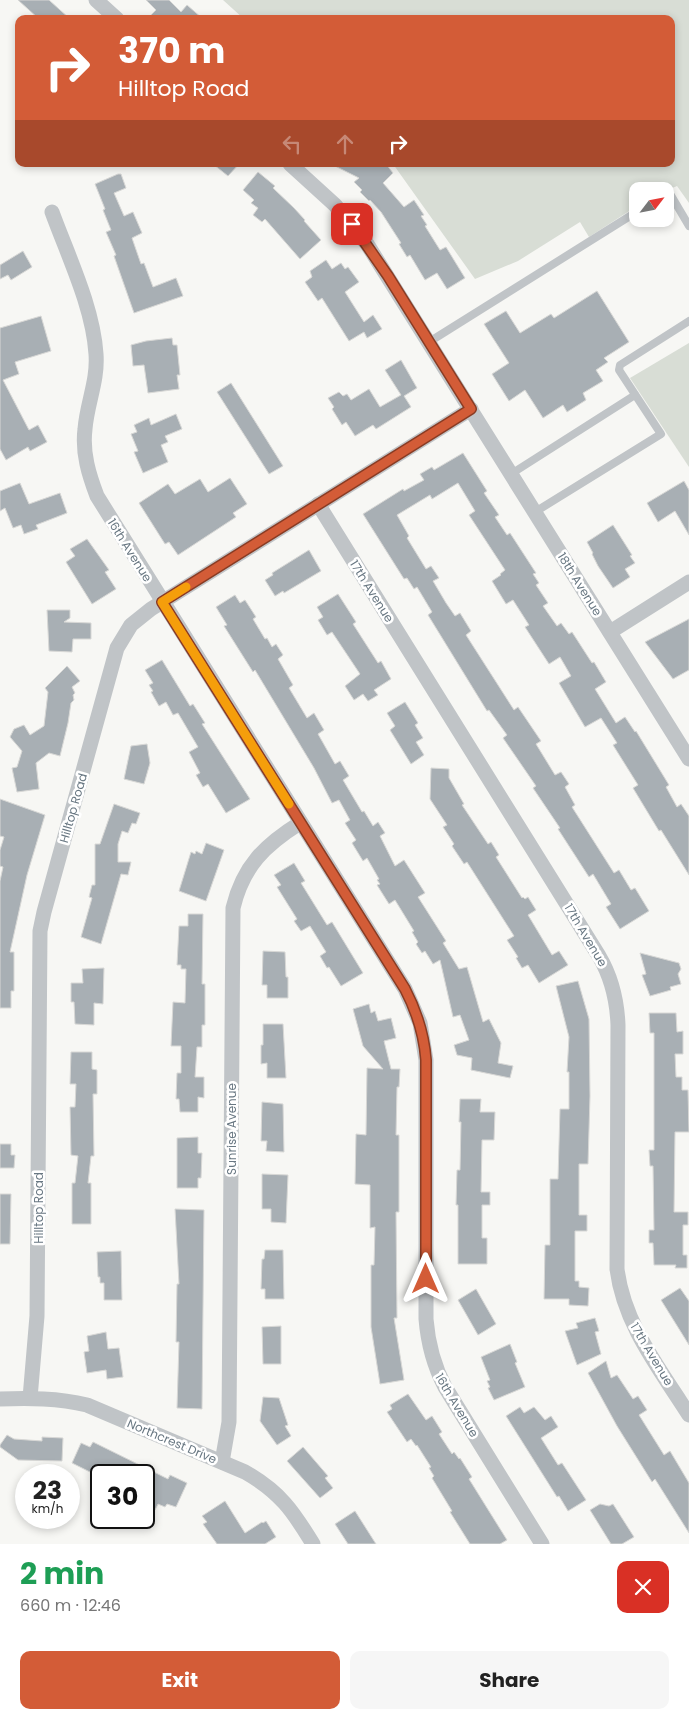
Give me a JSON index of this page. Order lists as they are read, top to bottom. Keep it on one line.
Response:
{"streets":{"street":["16th Avenue","18th Avenue","17th Avenue","Hilltop Road","Sunrise Avenue","Northcrest Drive"]},"crossings":[["16th Avenue","Hilltop Road"],["16th Avenue","Sunrise Avenue"],["18th Avenue","Hilltop Road"],["17th Avenue","Hilltop Road"],["Hilltop Road","Northcrest Drive"],["Sunrise Avenue","Northcrest Drive"]],"north":"top right","page":{"turn":["370 m","Hilltop Road"],"speed":"23 km/h","limit":"30","heading":["2 min","660 m · 12:46"],"buttons":["Exit","Share"]}}
